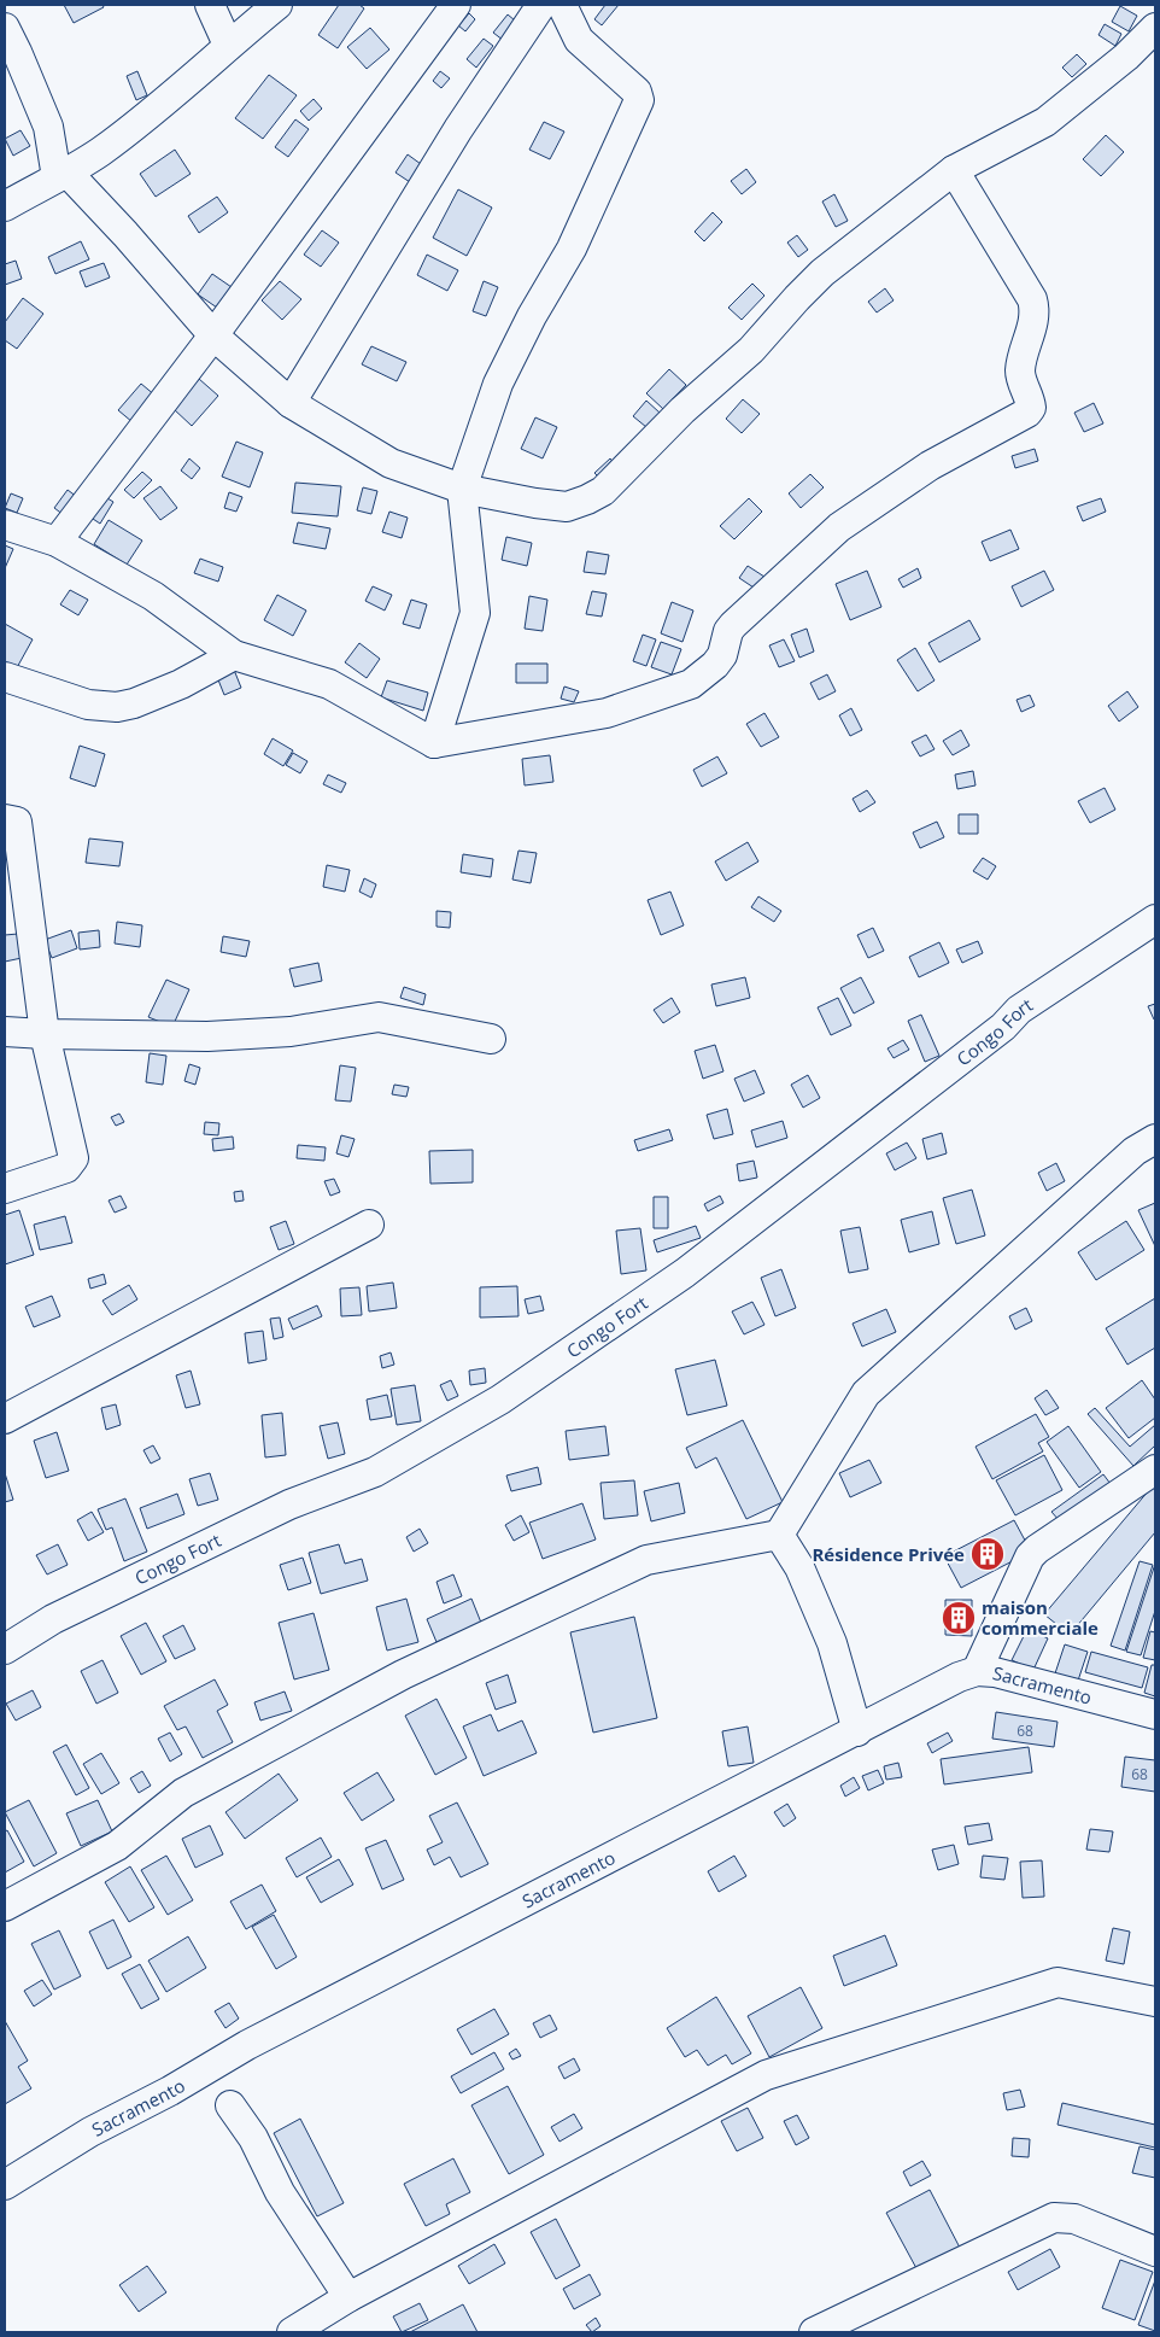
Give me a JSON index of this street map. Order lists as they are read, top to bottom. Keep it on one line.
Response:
{"streets":{"street":["Congo Fort","Sacramento"]},"places":{"building":["Résidence Privée","maison commerciale"]},"house_numbers":["68","68"]}
